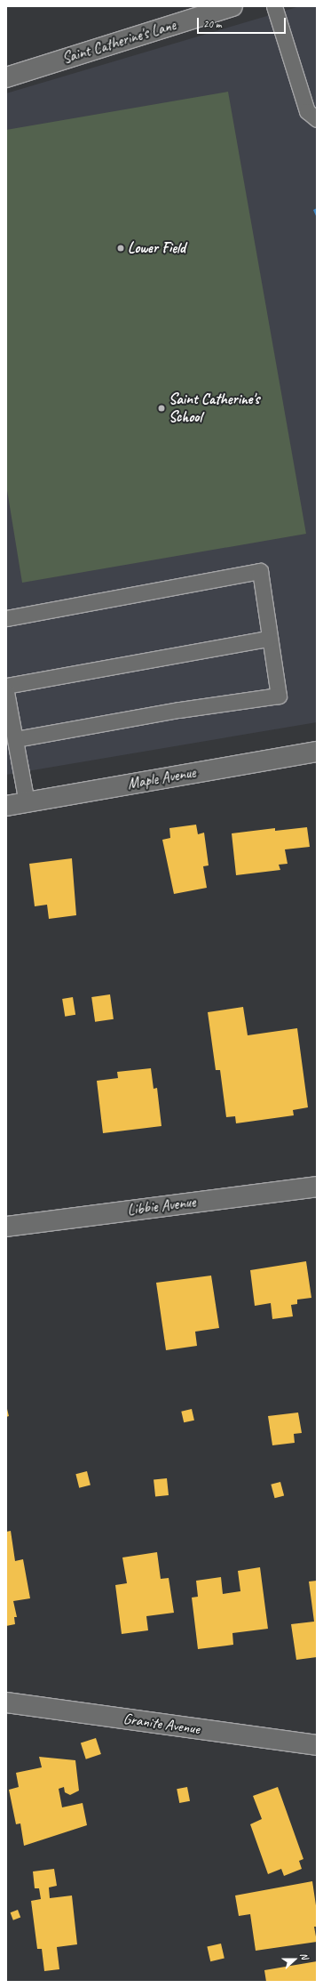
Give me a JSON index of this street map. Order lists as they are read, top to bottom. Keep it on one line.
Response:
{"streets":{"street":["Saint Catherine's Lane","Maple Avenue","Libbie Avenue","Granite Avenue"]},"places":["Lower Field","Saint Catherine's School"],"scale_bar":"20 m","north":"right"}
